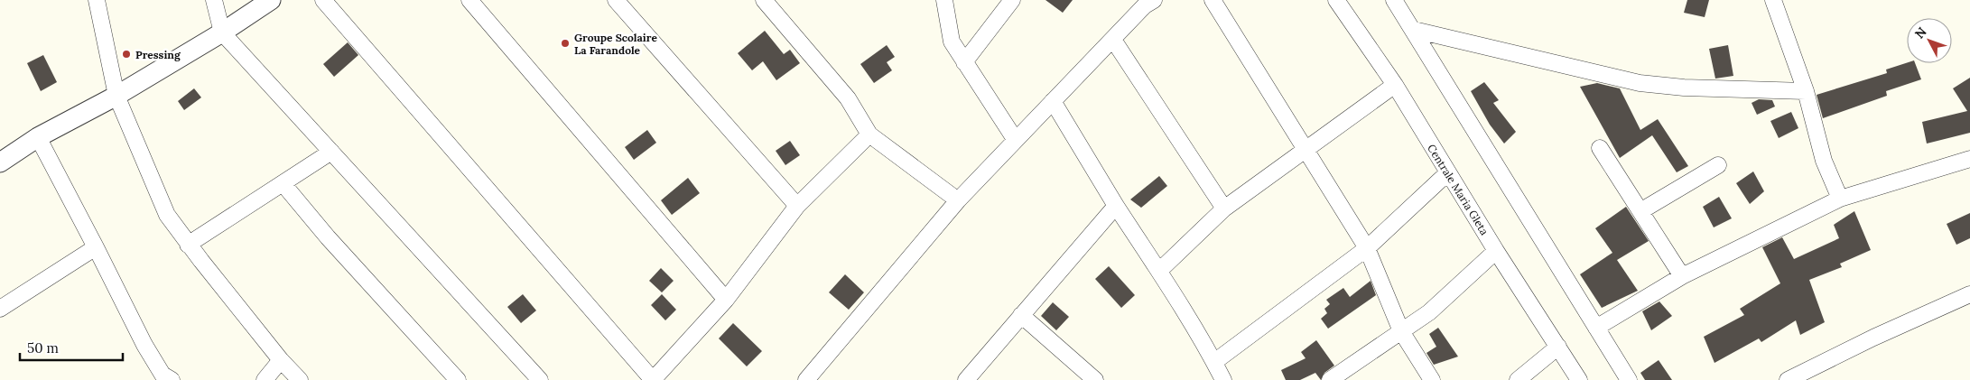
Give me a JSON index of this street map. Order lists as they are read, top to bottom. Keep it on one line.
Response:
{"streets":{"street":["Centrale Maria Gleta"]},"places":["Groupe Scolaire La Farandole","Pressing"],"scale_bar":"50 m","north":"top left"}
